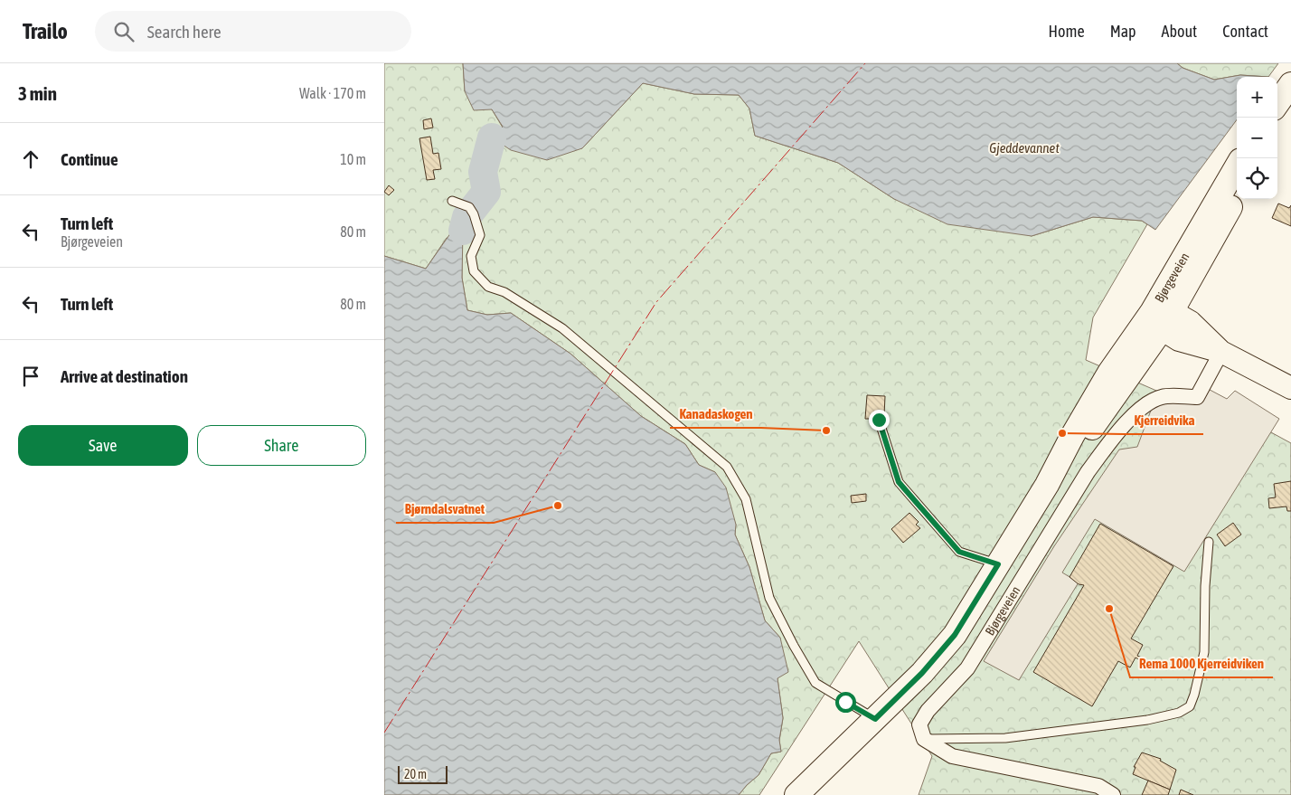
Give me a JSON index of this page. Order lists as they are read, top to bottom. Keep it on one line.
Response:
{"streets":{"main road":["Bjørgeveien"]},"water":["Gjeddevannet"],"places":["Kanadaskogen","Kjerreidvika","Bjørndalsvatnet","Rema 1000 Kjerreidviken"],"scale_bar":"20 m","page":{"header":"Trailo","search":"Search here","nav":["Home","Map","About","Contact"],"heading":["3 min","Walk · 170 m"],"map_buttons":["+","−"],"list":[["Continue","10 m"],["Turn left","Bjørgeveien","80 m"],["Turn left","80 m"],"Arrive at destination"],"buttons":["Save","Share"],"scale":"20 m"}}
